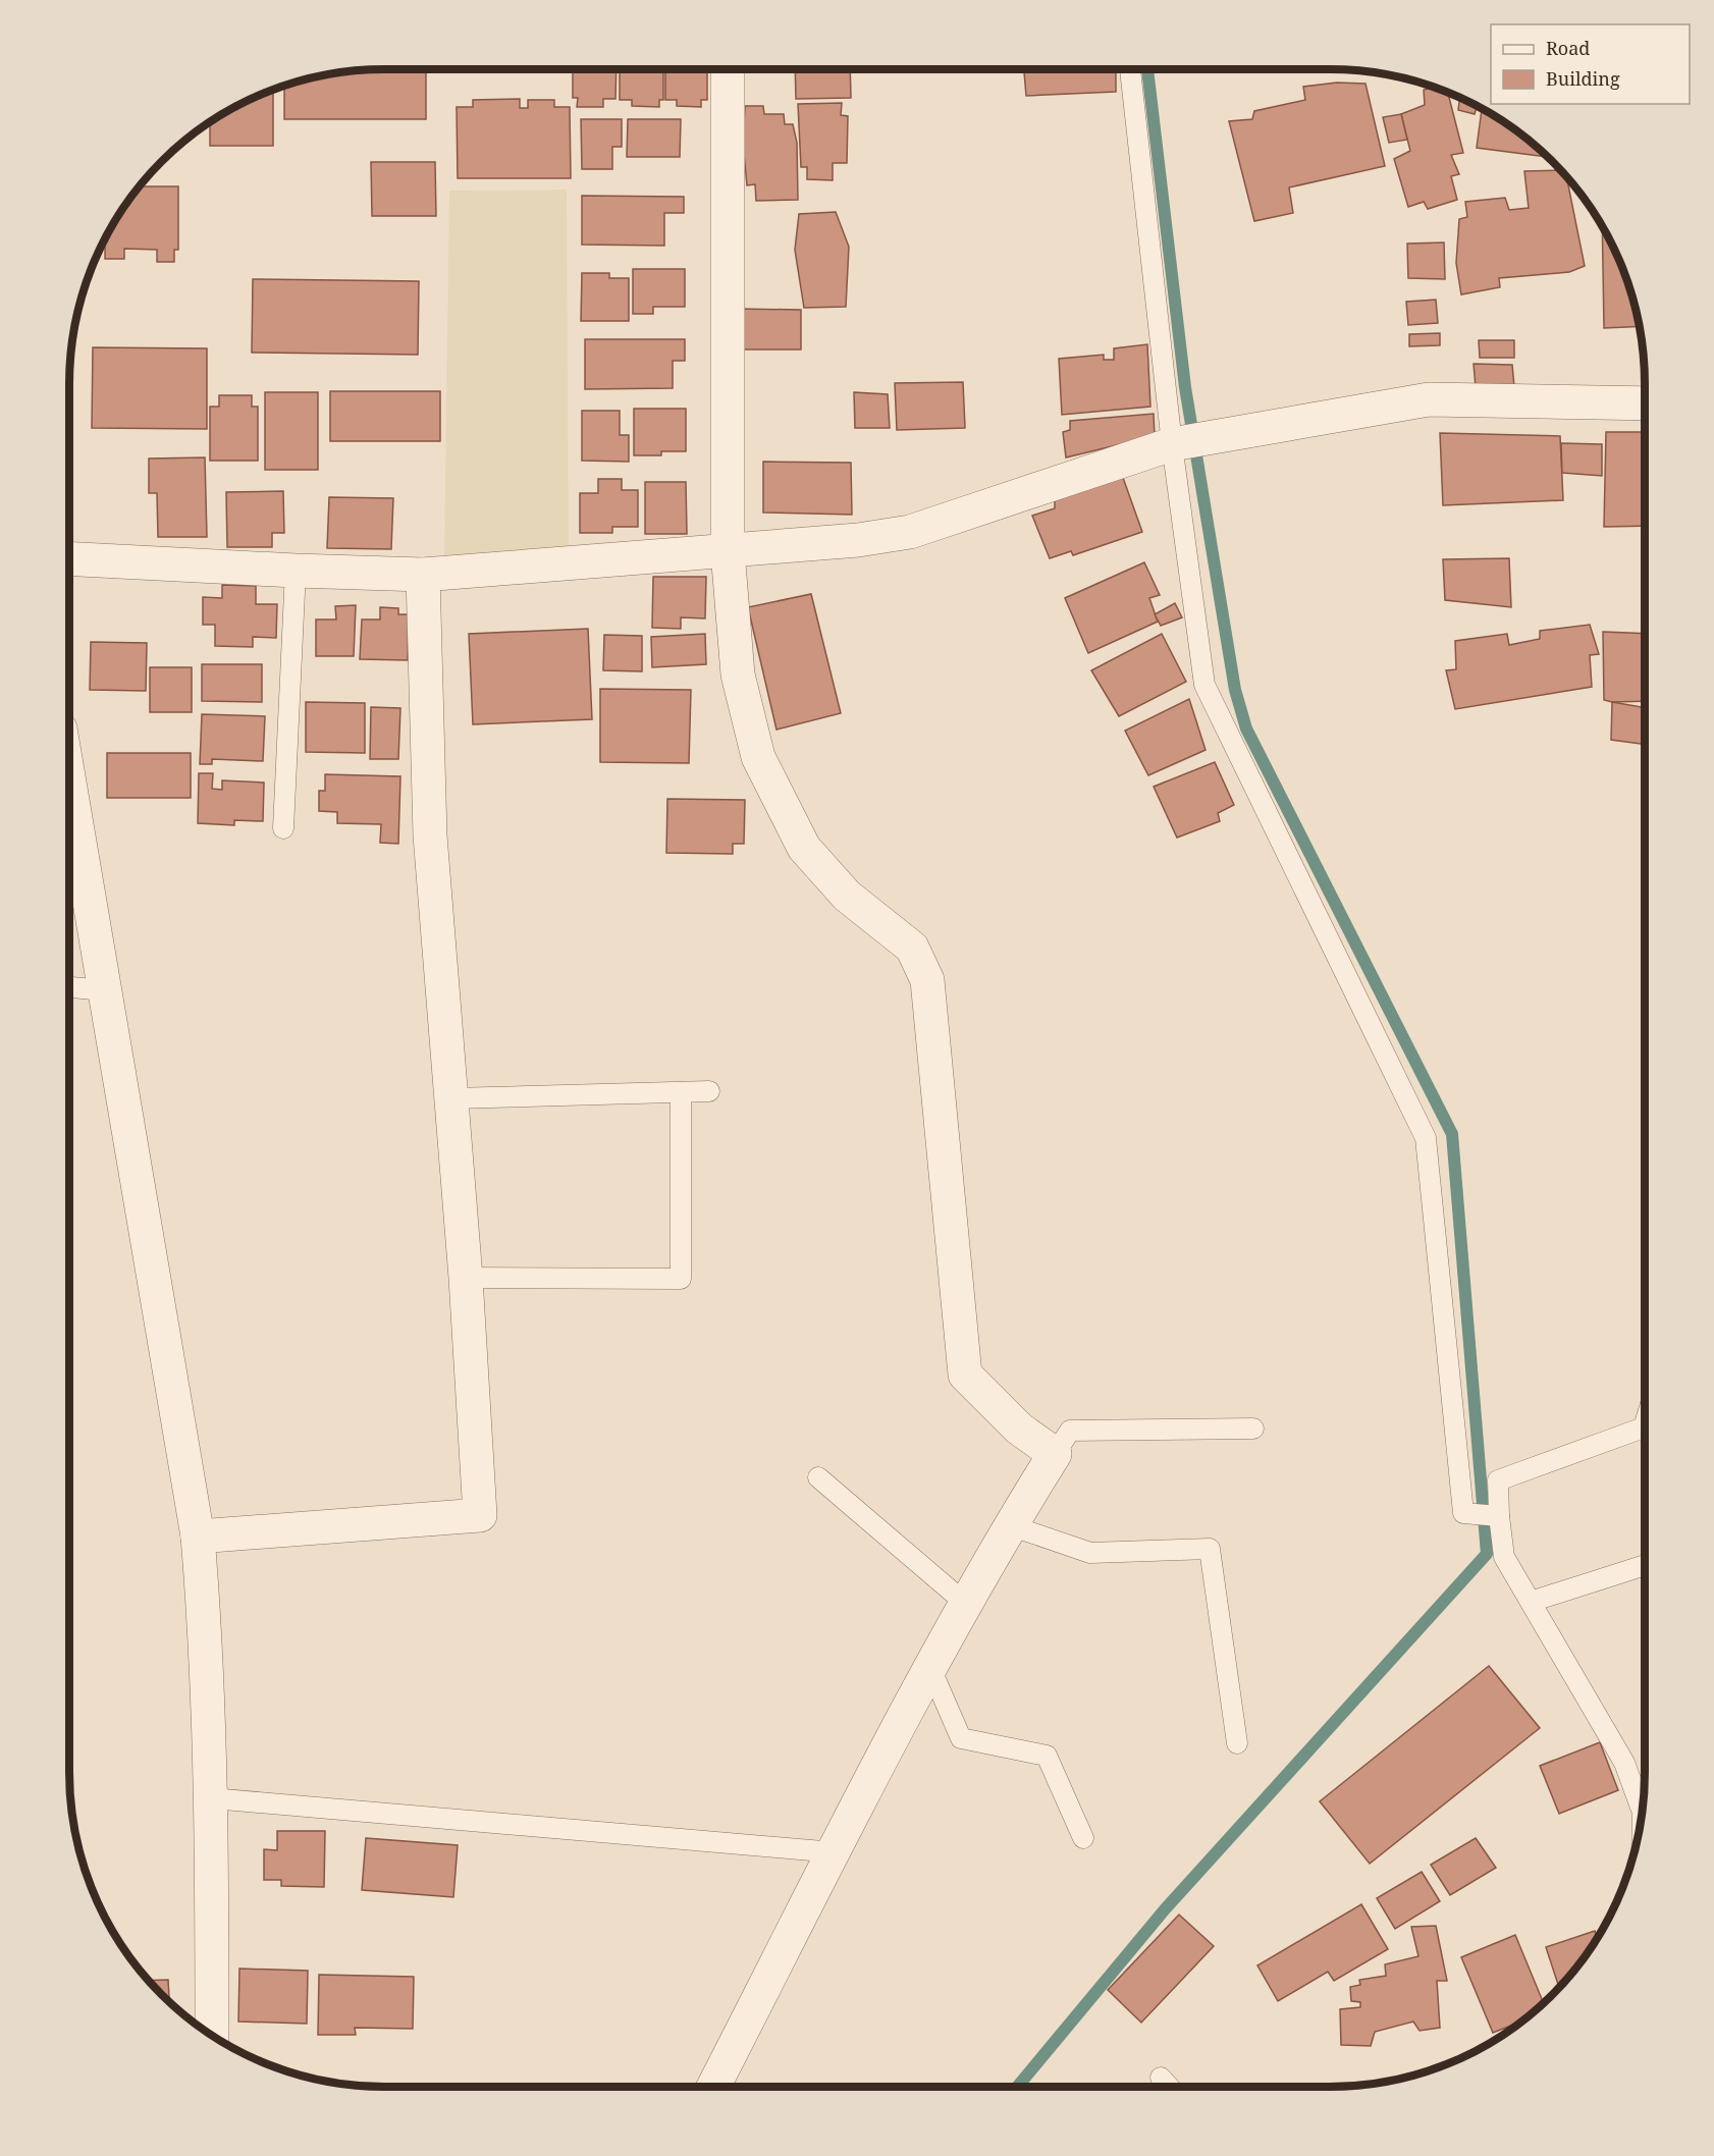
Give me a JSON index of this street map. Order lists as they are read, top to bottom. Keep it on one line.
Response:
{"legend":["Road","Building"]}
